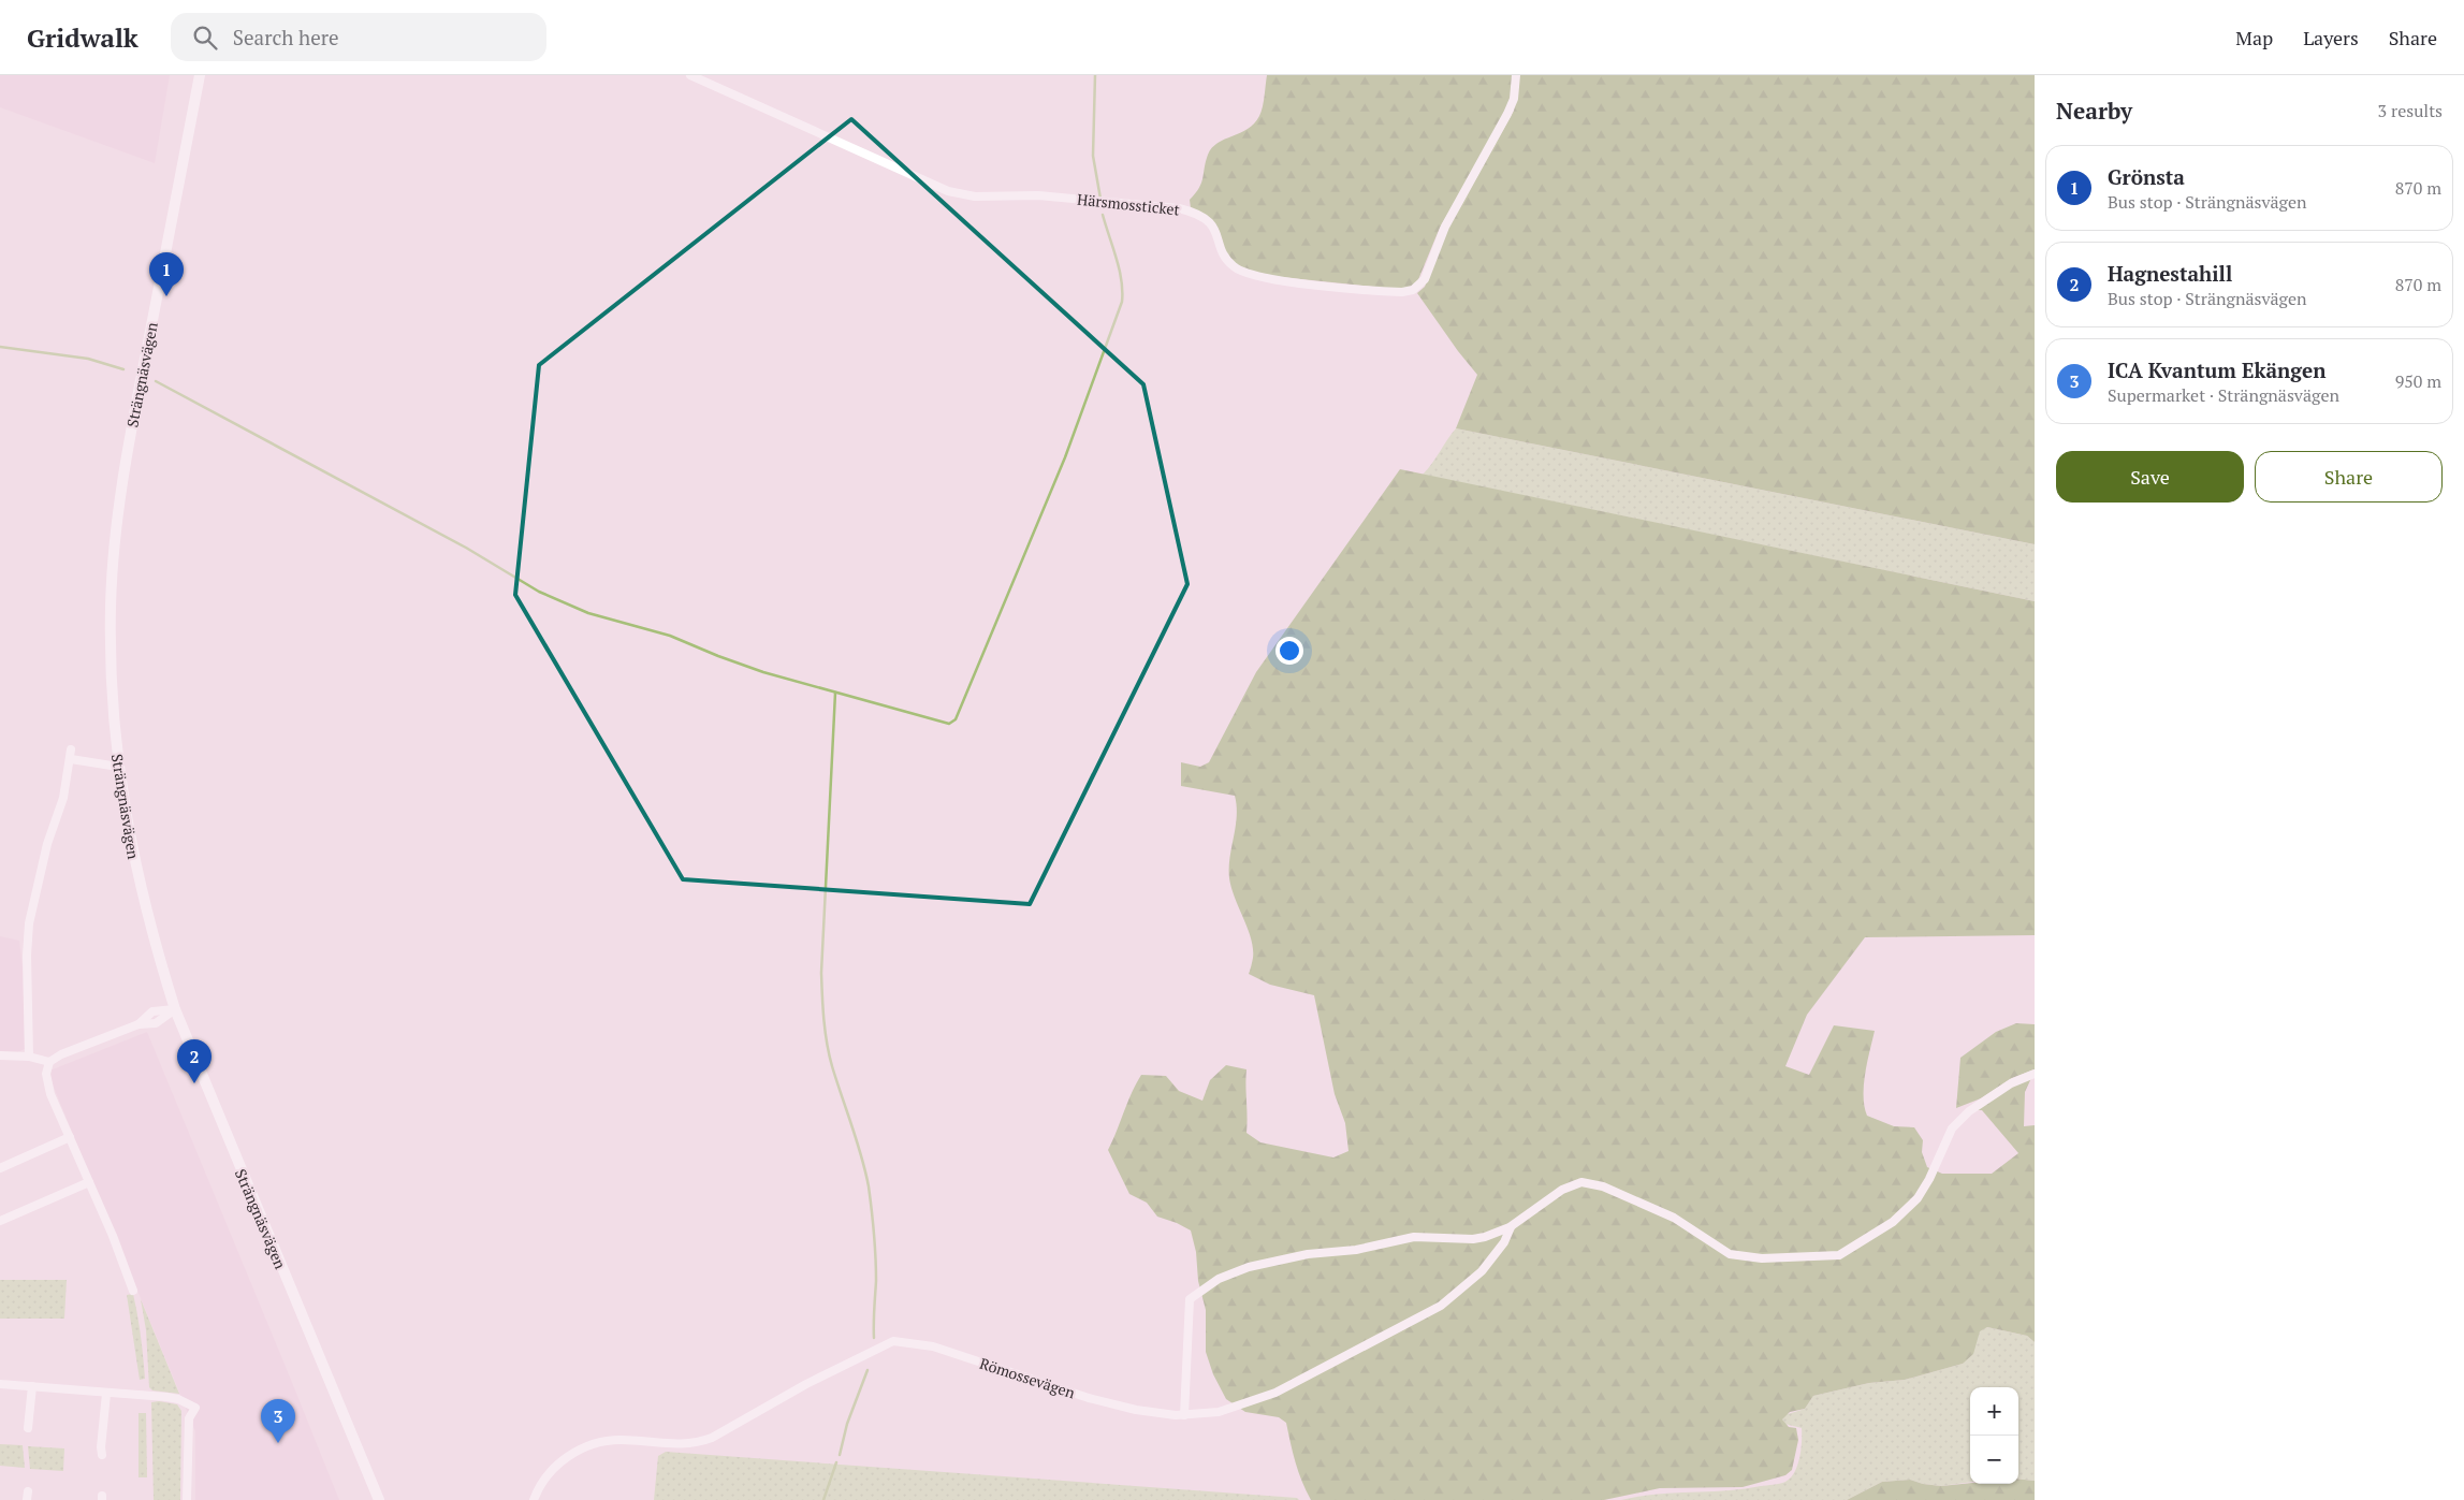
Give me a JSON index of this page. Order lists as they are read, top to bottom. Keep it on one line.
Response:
{"streets":{"main road":["Strängnäsvägen"],"street":["Härsmossticket","Römossevägen"]},"page":{"header":"Gridwalk","search":"Search here","nav":["Map","Layers","Share"],"heading":["Nearby","3 results"],"list":[{"mark":"1","name":"Grönsta","note":"Bus stop · Strängnäsvägen","value":"870 m"},{"mark":"2","name":"Hagnestahill","note":"Bus stop · Strängnäsvägen","value":"870 m"},{"mark":"3","name":"ICA Kvantum Ekängen","note":"Supermarket · Strängnäsvägen","value":"950 m"}],"pins":["1","2","3"],"buttons":["Save","Share"],"map_buttons":["+","−"]}}
